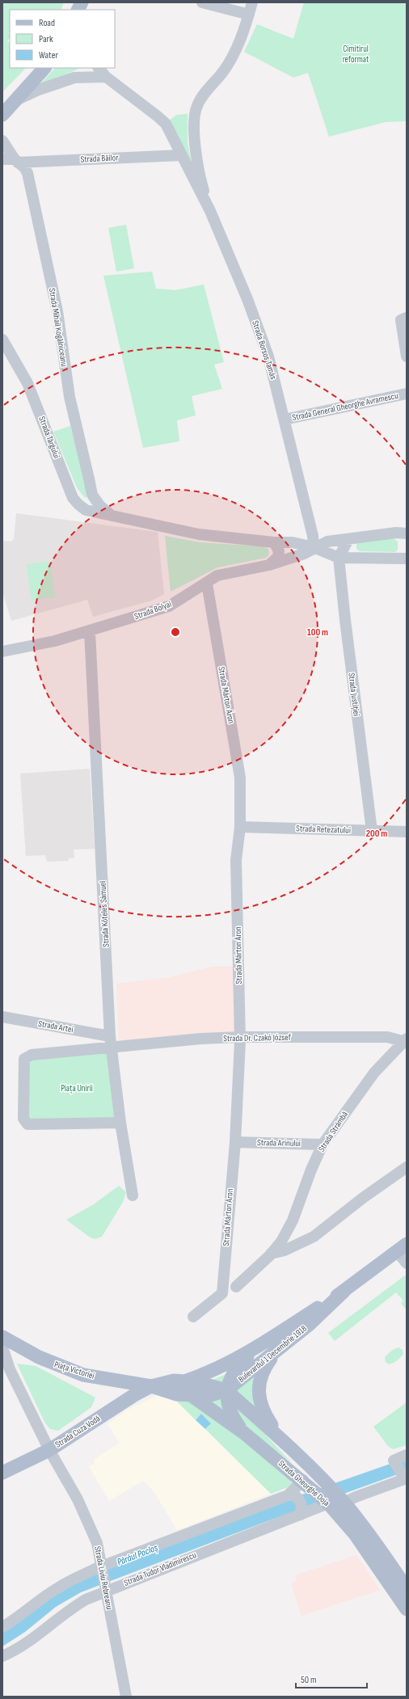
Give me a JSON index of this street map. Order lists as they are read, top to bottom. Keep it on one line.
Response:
{"streets":{"main road":["Bulevardul 1 Decembrie 1918","Piața Victoriei","Strada Cuza Vodă","Strada Gheorghe Doja"],"street":["Strada Băilor","Strada Mihail Kogălniceanu","Strada Borsos Tamás","Strada General Gheorghe Avramescu","Strada Târgului","Strada Bolyai","Strada Justiției","Strada Márton Áron","Strada Retezatului","Strada Köteles Sámuel","Strada Artei","Strada Dr. Czakó József","Strada Strâmbă","Strada Arinului","Strada Tudor Vladimirescu","Strada Liviu Rebreanu"]},"crossings":[["Strada Băilor","Strada Mihail Kogălniceanu"],["Strada Băilor","Strada Borsos Tamás"],["Strada Mihail Kogălniceanu","Strada Târgului"],["Strada Borsos Tamás","Strada General Gheorghe Avramescu"],["Strada Borsos Tamás","Strada Bolyai"],["Strada Bolyai","Strada Márton Áron"],["Strada Bolyai","Strada Köteles Sámuel"],["Strada Justiției","Strada Retezatului"],["Strada Márton Áron","Strada Retezatului"],["Strada Márton Áron","Strada Dr. Czakó József"],["Strada Márton Áron","Strada Arinului"],["Strada Köteles Sámuel","Strada Artei"],["Strada Köteles Sámuel","Strada Dr. Czakó József"],["Strada Dr. Czakó József","Strada Strâmbă"],["Strada Strâmbă","Strada Arinului"],["Bulevardul 1 Decembrie 1918","Piața Victoriei"],["Bulevardul 1 Decembrie 1918","Strada Gheorghe Doja"],["Piața Victoriei","Strada Cuza Vodă"],["Piața Victoriei","Strada Gheorghe Doja"],["Strada Cuza Vodă","Strada Liviu Rebreanu"],["Strada Gheorghe Doja","Strada Tudor Vladimirescu"],["Strada Tudor Vladimirescu","Strada Liviu Rebreanu"]],"water":["Pârâul Pocloș"],"parks":["Cimitirul reformat","Piața Unirii"],"legend":["Road","Park","Water"],"scale_bar":"50 m","rings":["100 m","200 m"]}
